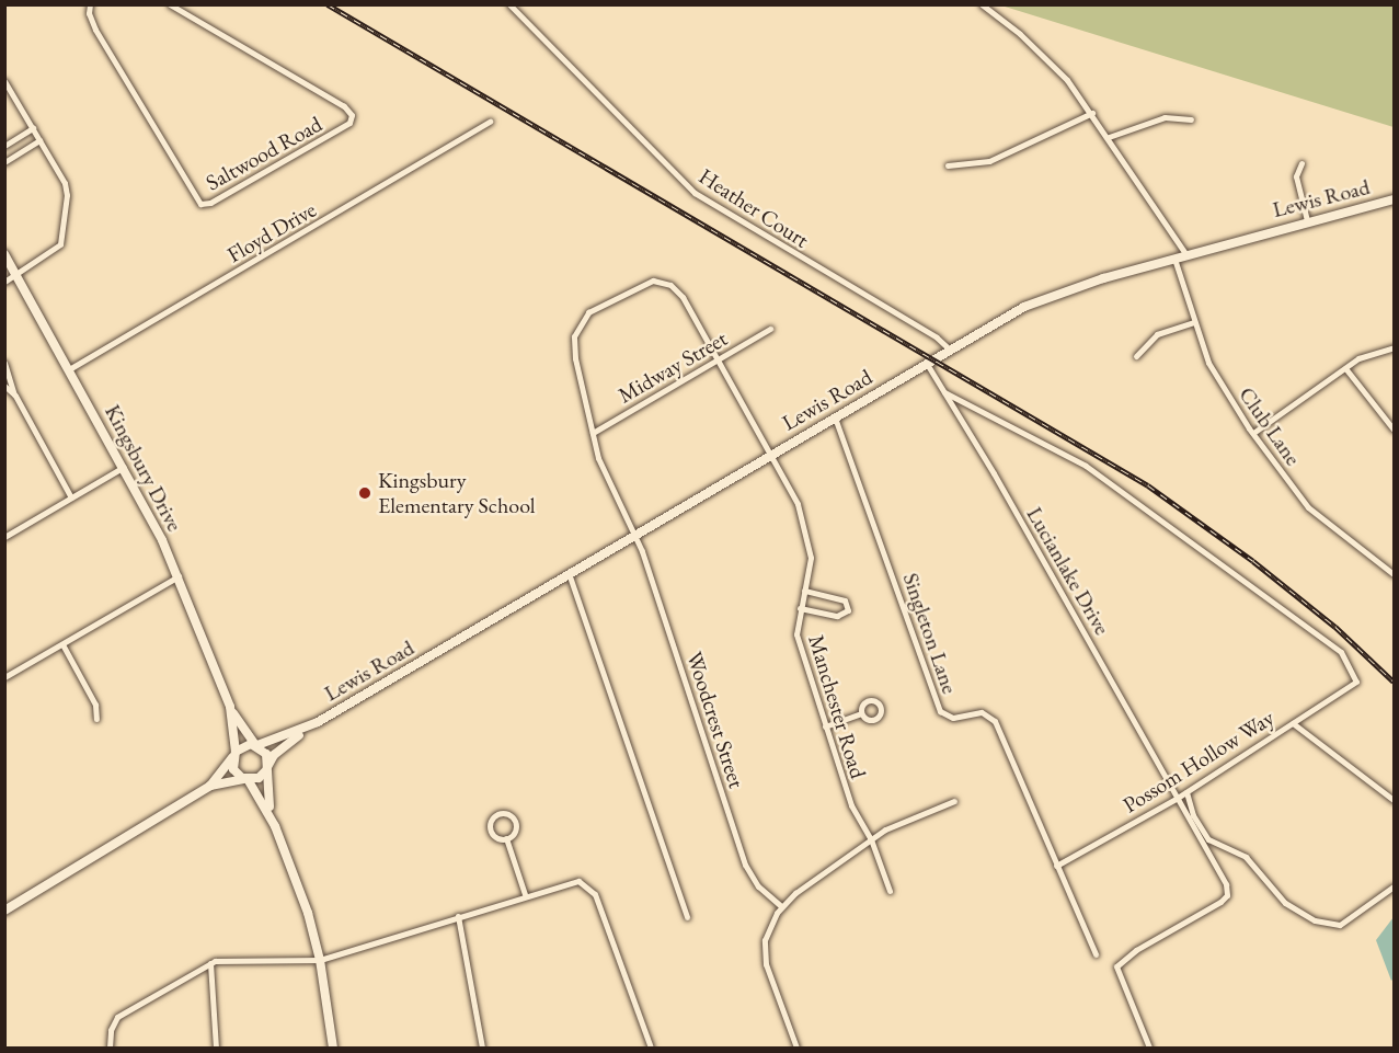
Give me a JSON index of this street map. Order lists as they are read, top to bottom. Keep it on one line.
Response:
{"streets":{"street":["Saltwood Road","Lewis Road","Heather Court","Floyd Drive","Midway Street","Club Lane","Kingsbury Drive","Lucianlake Drive","Singleton Lane","Manchester Road","Woodcrest Street","Possom Hollow Way"]},"crossings":[["Lewis Road","Heather Court"],["Lewis Road","Club Lane"],["Lewis Road","Kingsbury Drive"],["Lewis Road","Lucianlake Drive"],["Lewis Road","Singleton Lane"],["Lewis Road","Manchester Road"],["Lewis Road","Woodcrest Street"],["Floyd Drive","Kingsbury Drive"],["Midway Street","Manchester Road"],["Midway Street","Woodcrest Street"],["Lucianlake Drive","Possom Hollow Way"],["Singleton Lane","Possom Hollow Way"],["Manchester Road","Woodcrest Street"]],"places":["Kingsbury Elementary School"]}
